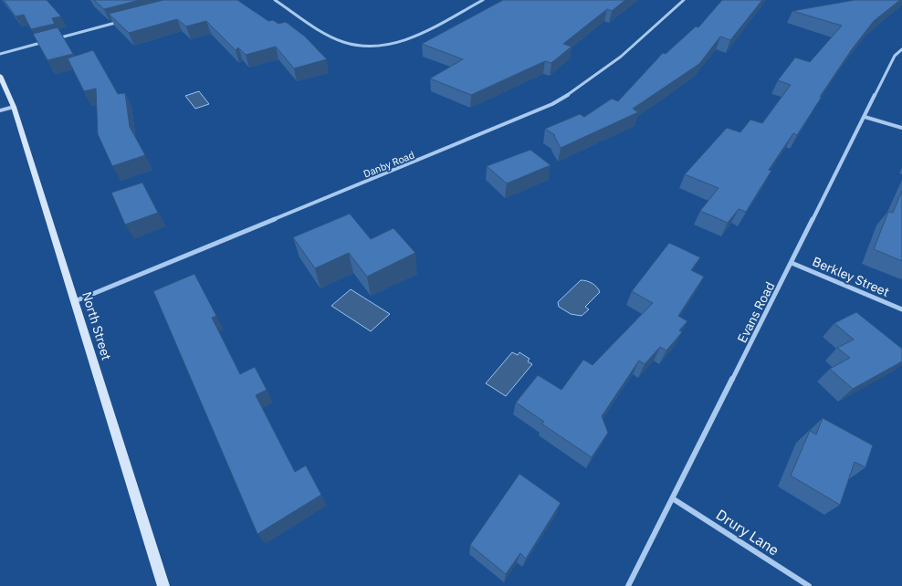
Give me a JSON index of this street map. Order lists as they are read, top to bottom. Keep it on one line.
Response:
{"streets":{"street":["Danby Road","Berkley Street","Evans Road","North Street","Drury Lane"]},"crossings":[["Danby Road","North Street"],["Berkley Street","Evans Road"],["Evans Road","Drury Lane"]]}
